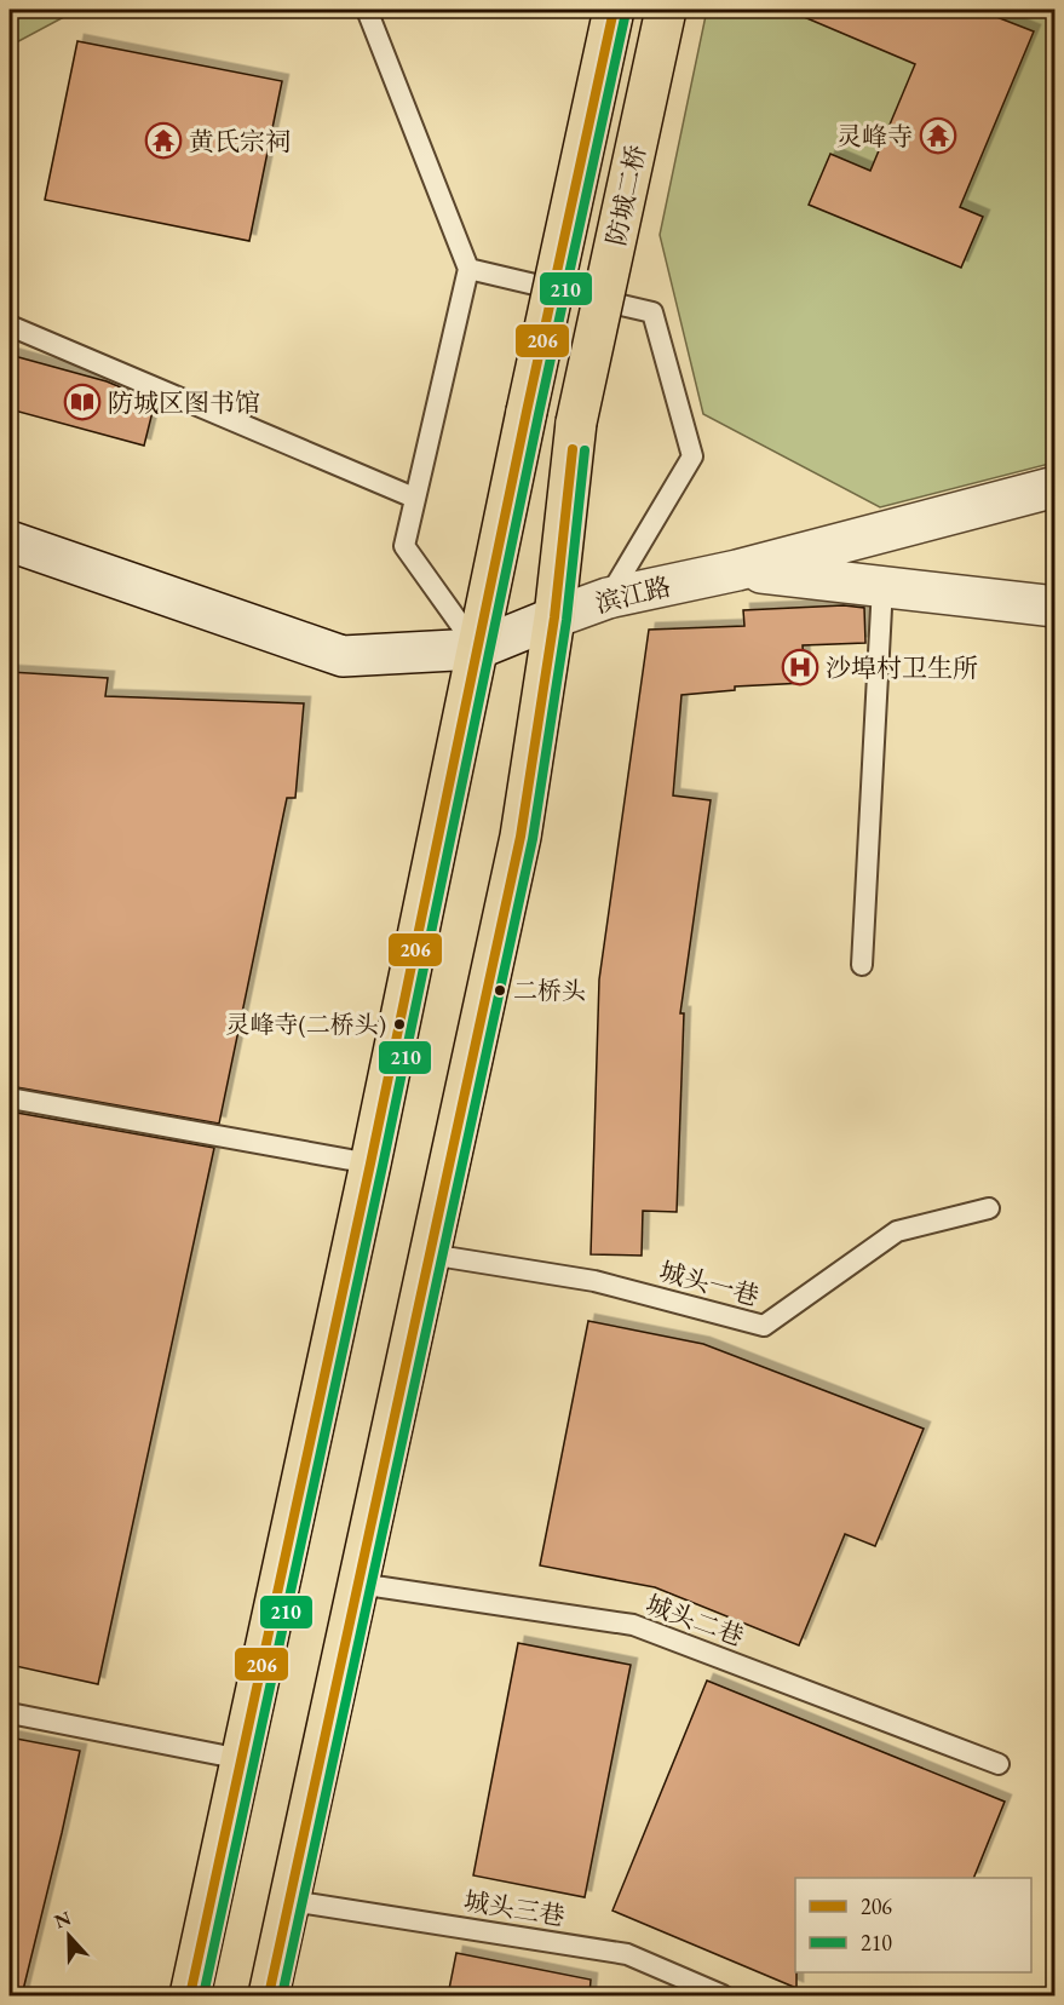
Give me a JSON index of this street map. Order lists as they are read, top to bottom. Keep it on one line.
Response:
{"streets":{"main road":["防城二桥"],"street":["滨江路"],"lane":["城头一巷","城头二巷","城头三巷"]},"crossings":[["防城二桥","滨江路"],["防城二桥","城头一巷"],["防城二桥","城头二巷"],["防城二桥","城头三巷"]],"places":{"temple":["灵峰寺","黄氏宗祠"],"library":["防城区图书馆"],"hospital":["沙埠村卫生所"],"other":["二桥头","灵峰寺(二桥头)"]},"lines":["transit line 206","transit line 210"],"legend":["206","210"],"north":"top"}
